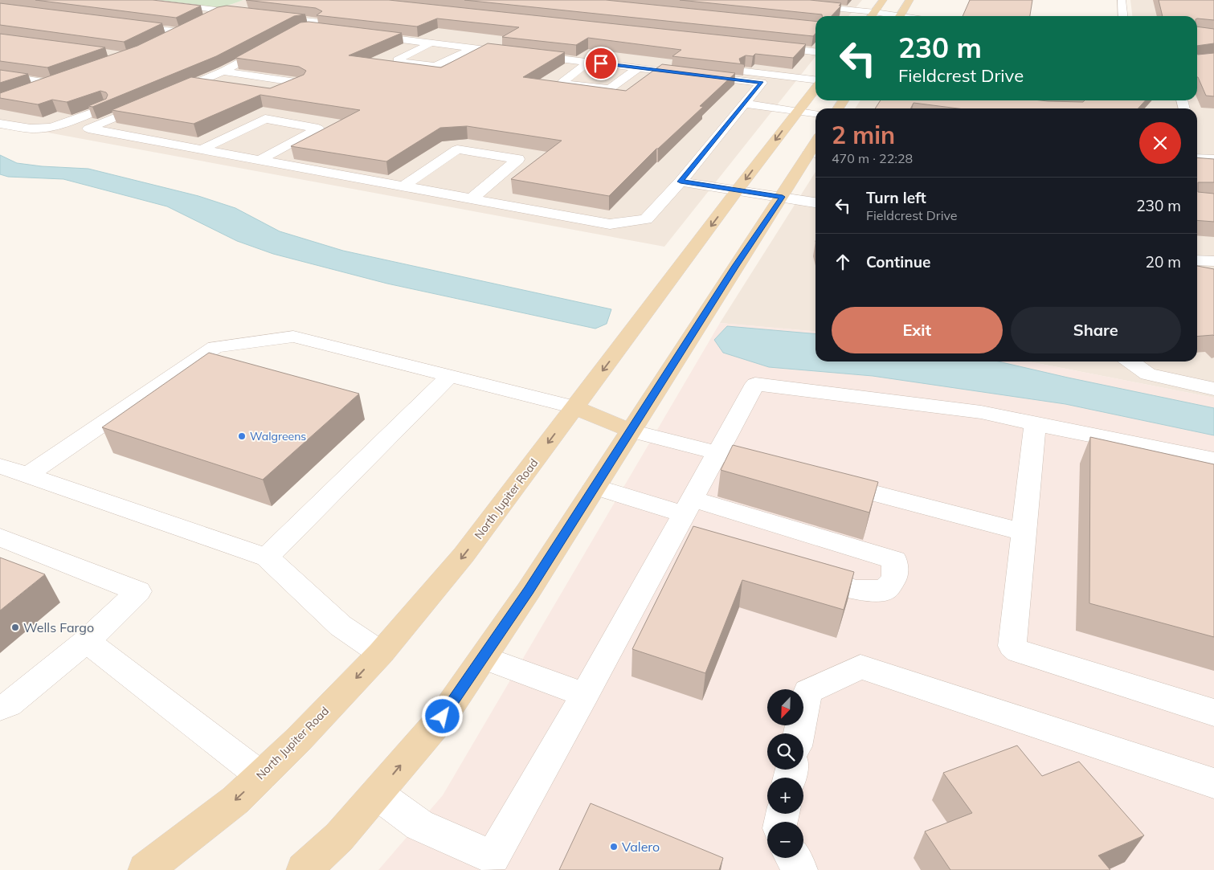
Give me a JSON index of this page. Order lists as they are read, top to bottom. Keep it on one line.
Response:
{"streets":{"main road":["North Jupiter Road"]},"places":["Walgreens","Wells Fargo","Valero"],"north":"bottom left","page":{"turn":["230 m","Fieldcrest Drive"],"heading":["2 min","470 m · 22:28"],"list":[{"name":"Turn left","note":"Fieldcrest Drive","value":"230 m"},{"name":"Continue","value":"20 m"}],"buttons":["Exit","Share"],"map_buttons":["+","−"]}}
